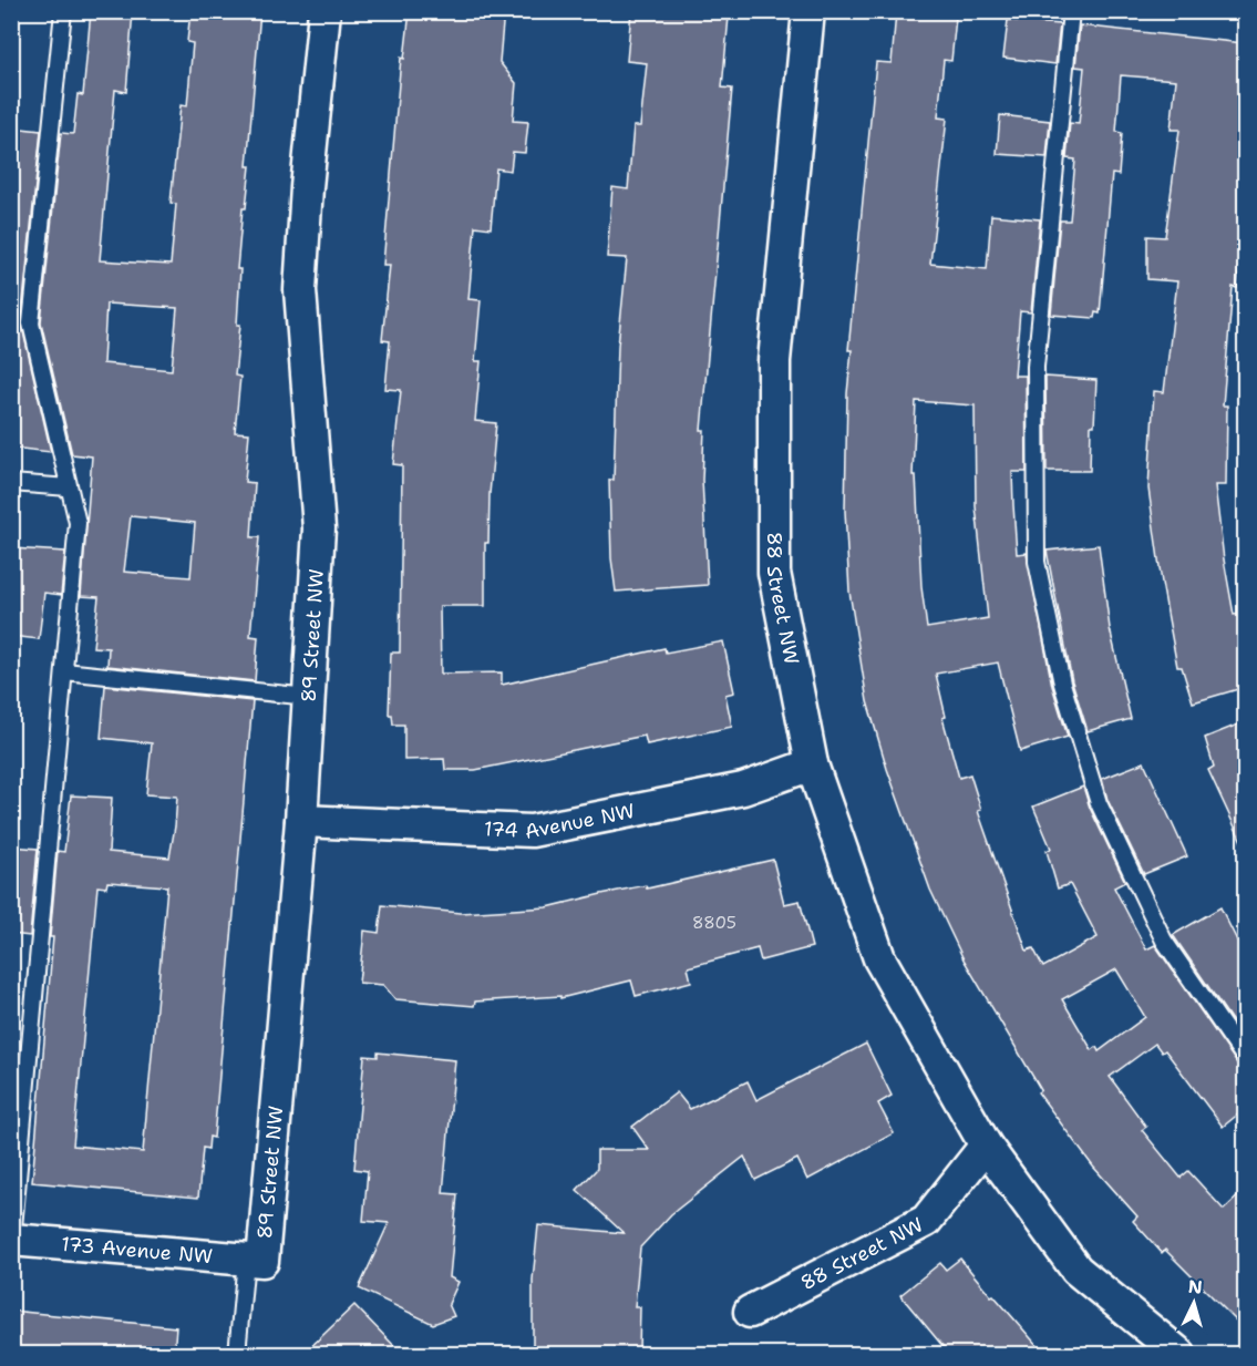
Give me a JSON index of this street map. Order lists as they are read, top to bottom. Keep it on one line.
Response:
{"streets":{"street":["88 Street NW","89 Street NW","174 Avenue NW","173 Avenue NW"]},"crossings":[["88 Street NW","174 Avenue NW"],["89 Street NW","174 Avenue NW"],["89 Street NW","173 Avenue NW"]],"house_numbers":["8805"],"north":"top"}
